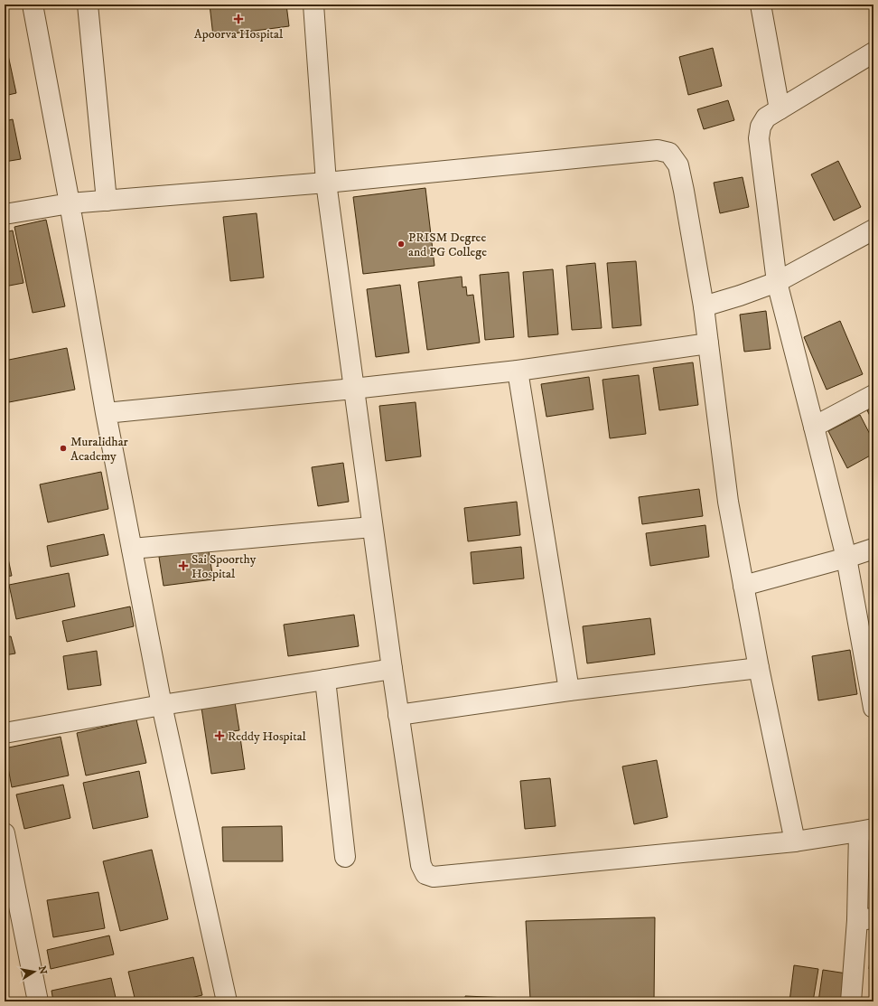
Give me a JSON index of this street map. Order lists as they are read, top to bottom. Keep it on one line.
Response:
{"places":{"health":["Apoorva Hospital","Sai Spoorthy Hospital","Reddy Hospital"],"other":["PRISM Degree and PG College","Muralidhar Academy"]},"north":"right"}
